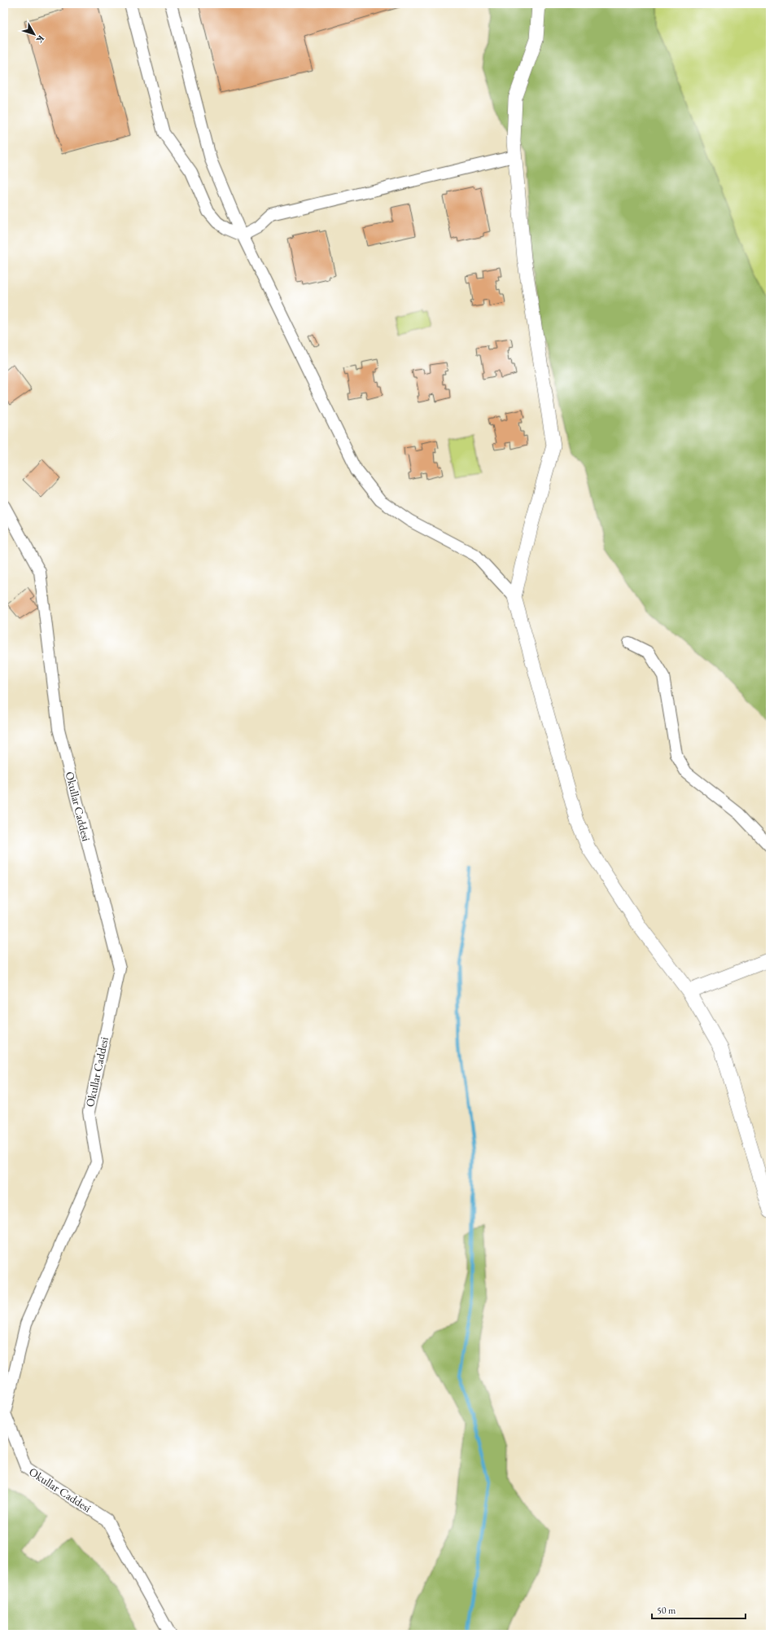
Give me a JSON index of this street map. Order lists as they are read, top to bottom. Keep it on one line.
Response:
{"streets":{"street":["Okullar Caddesi"]},"scale_bar":"50 m","north":"bottom right"}
